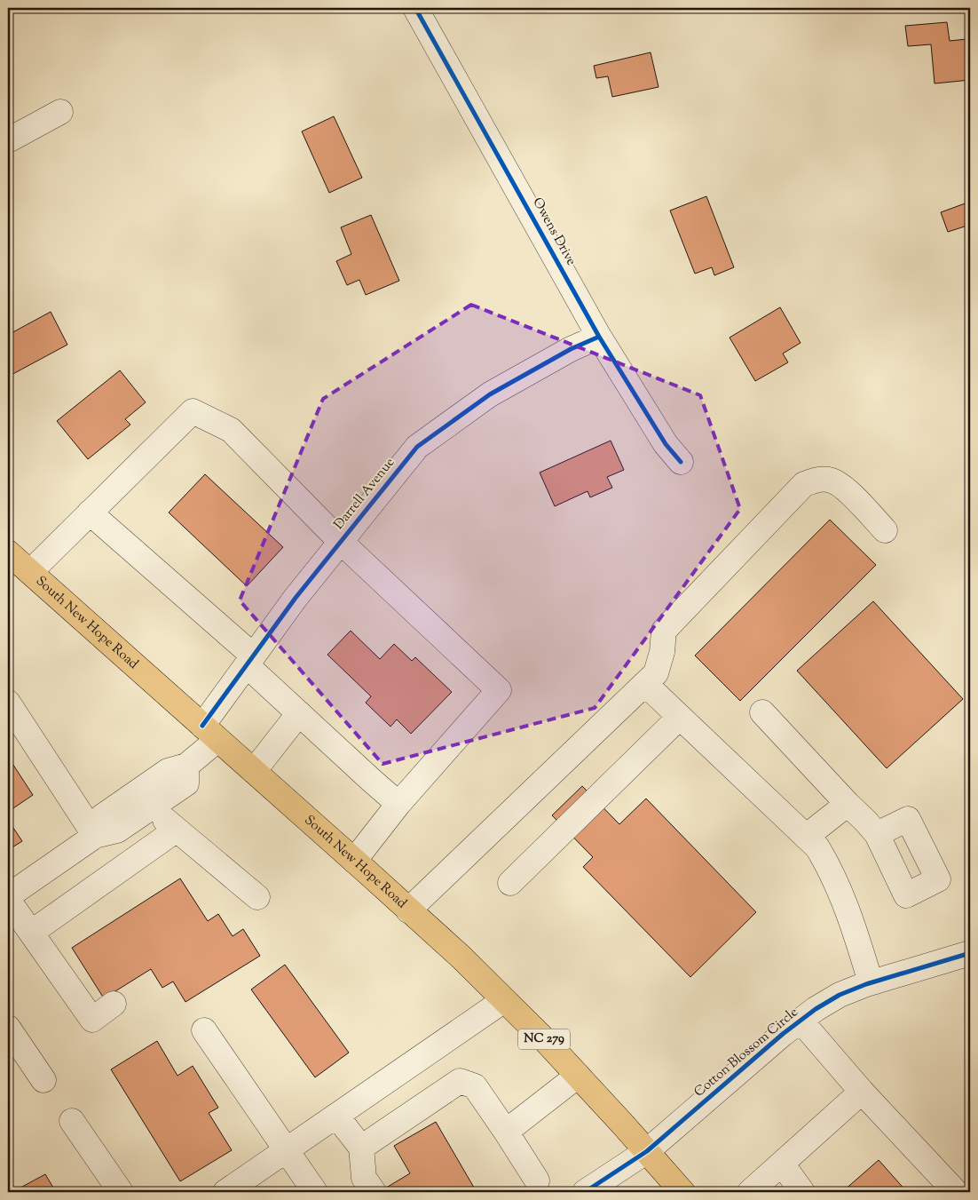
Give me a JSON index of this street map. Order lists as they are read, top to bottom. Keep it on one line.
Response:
{"streets":{"main road":["South New Hope Road","NC 279"],"street":["Owens Drive","Darrell Avenue","Cotton Blossom Circle"]},"crossings":[["Owens Drive","Darrell Avenue"],["Darrell Avenue","South New Hope Road"],["South New Hope Road","Cotton Blossom Circle"]]}
